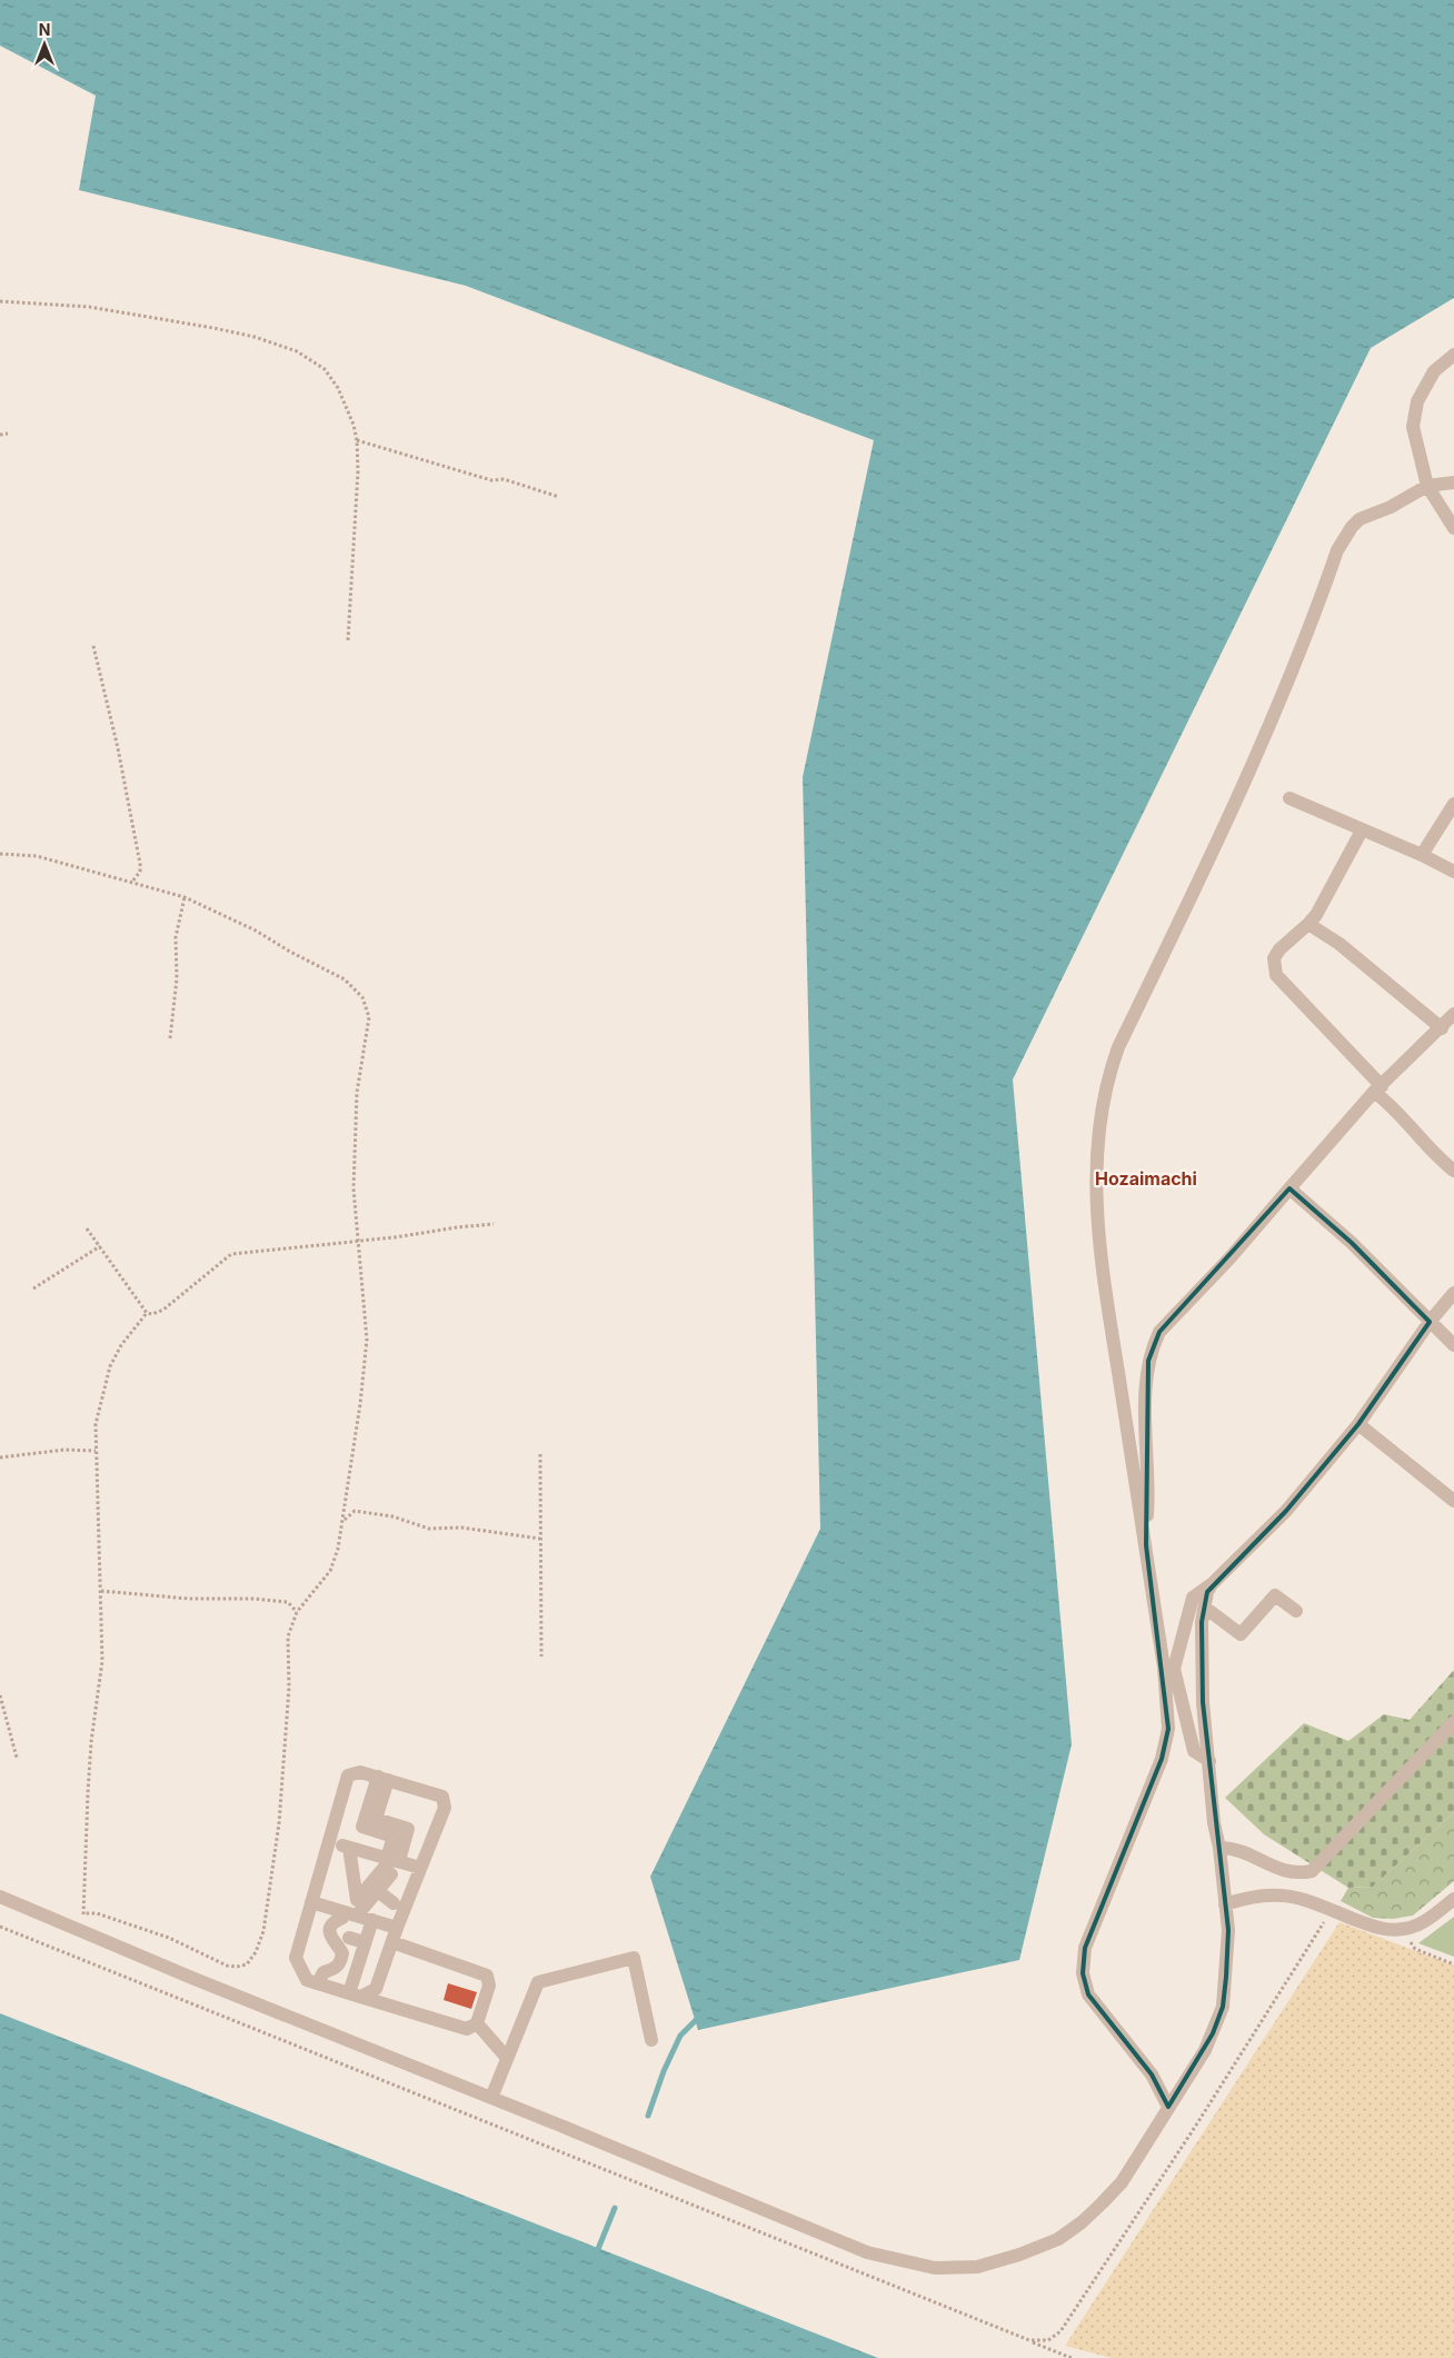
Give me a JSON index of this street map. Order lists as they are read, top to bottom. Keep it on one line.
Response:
{"districts":["Hozaimachi"],"north":"top"}
